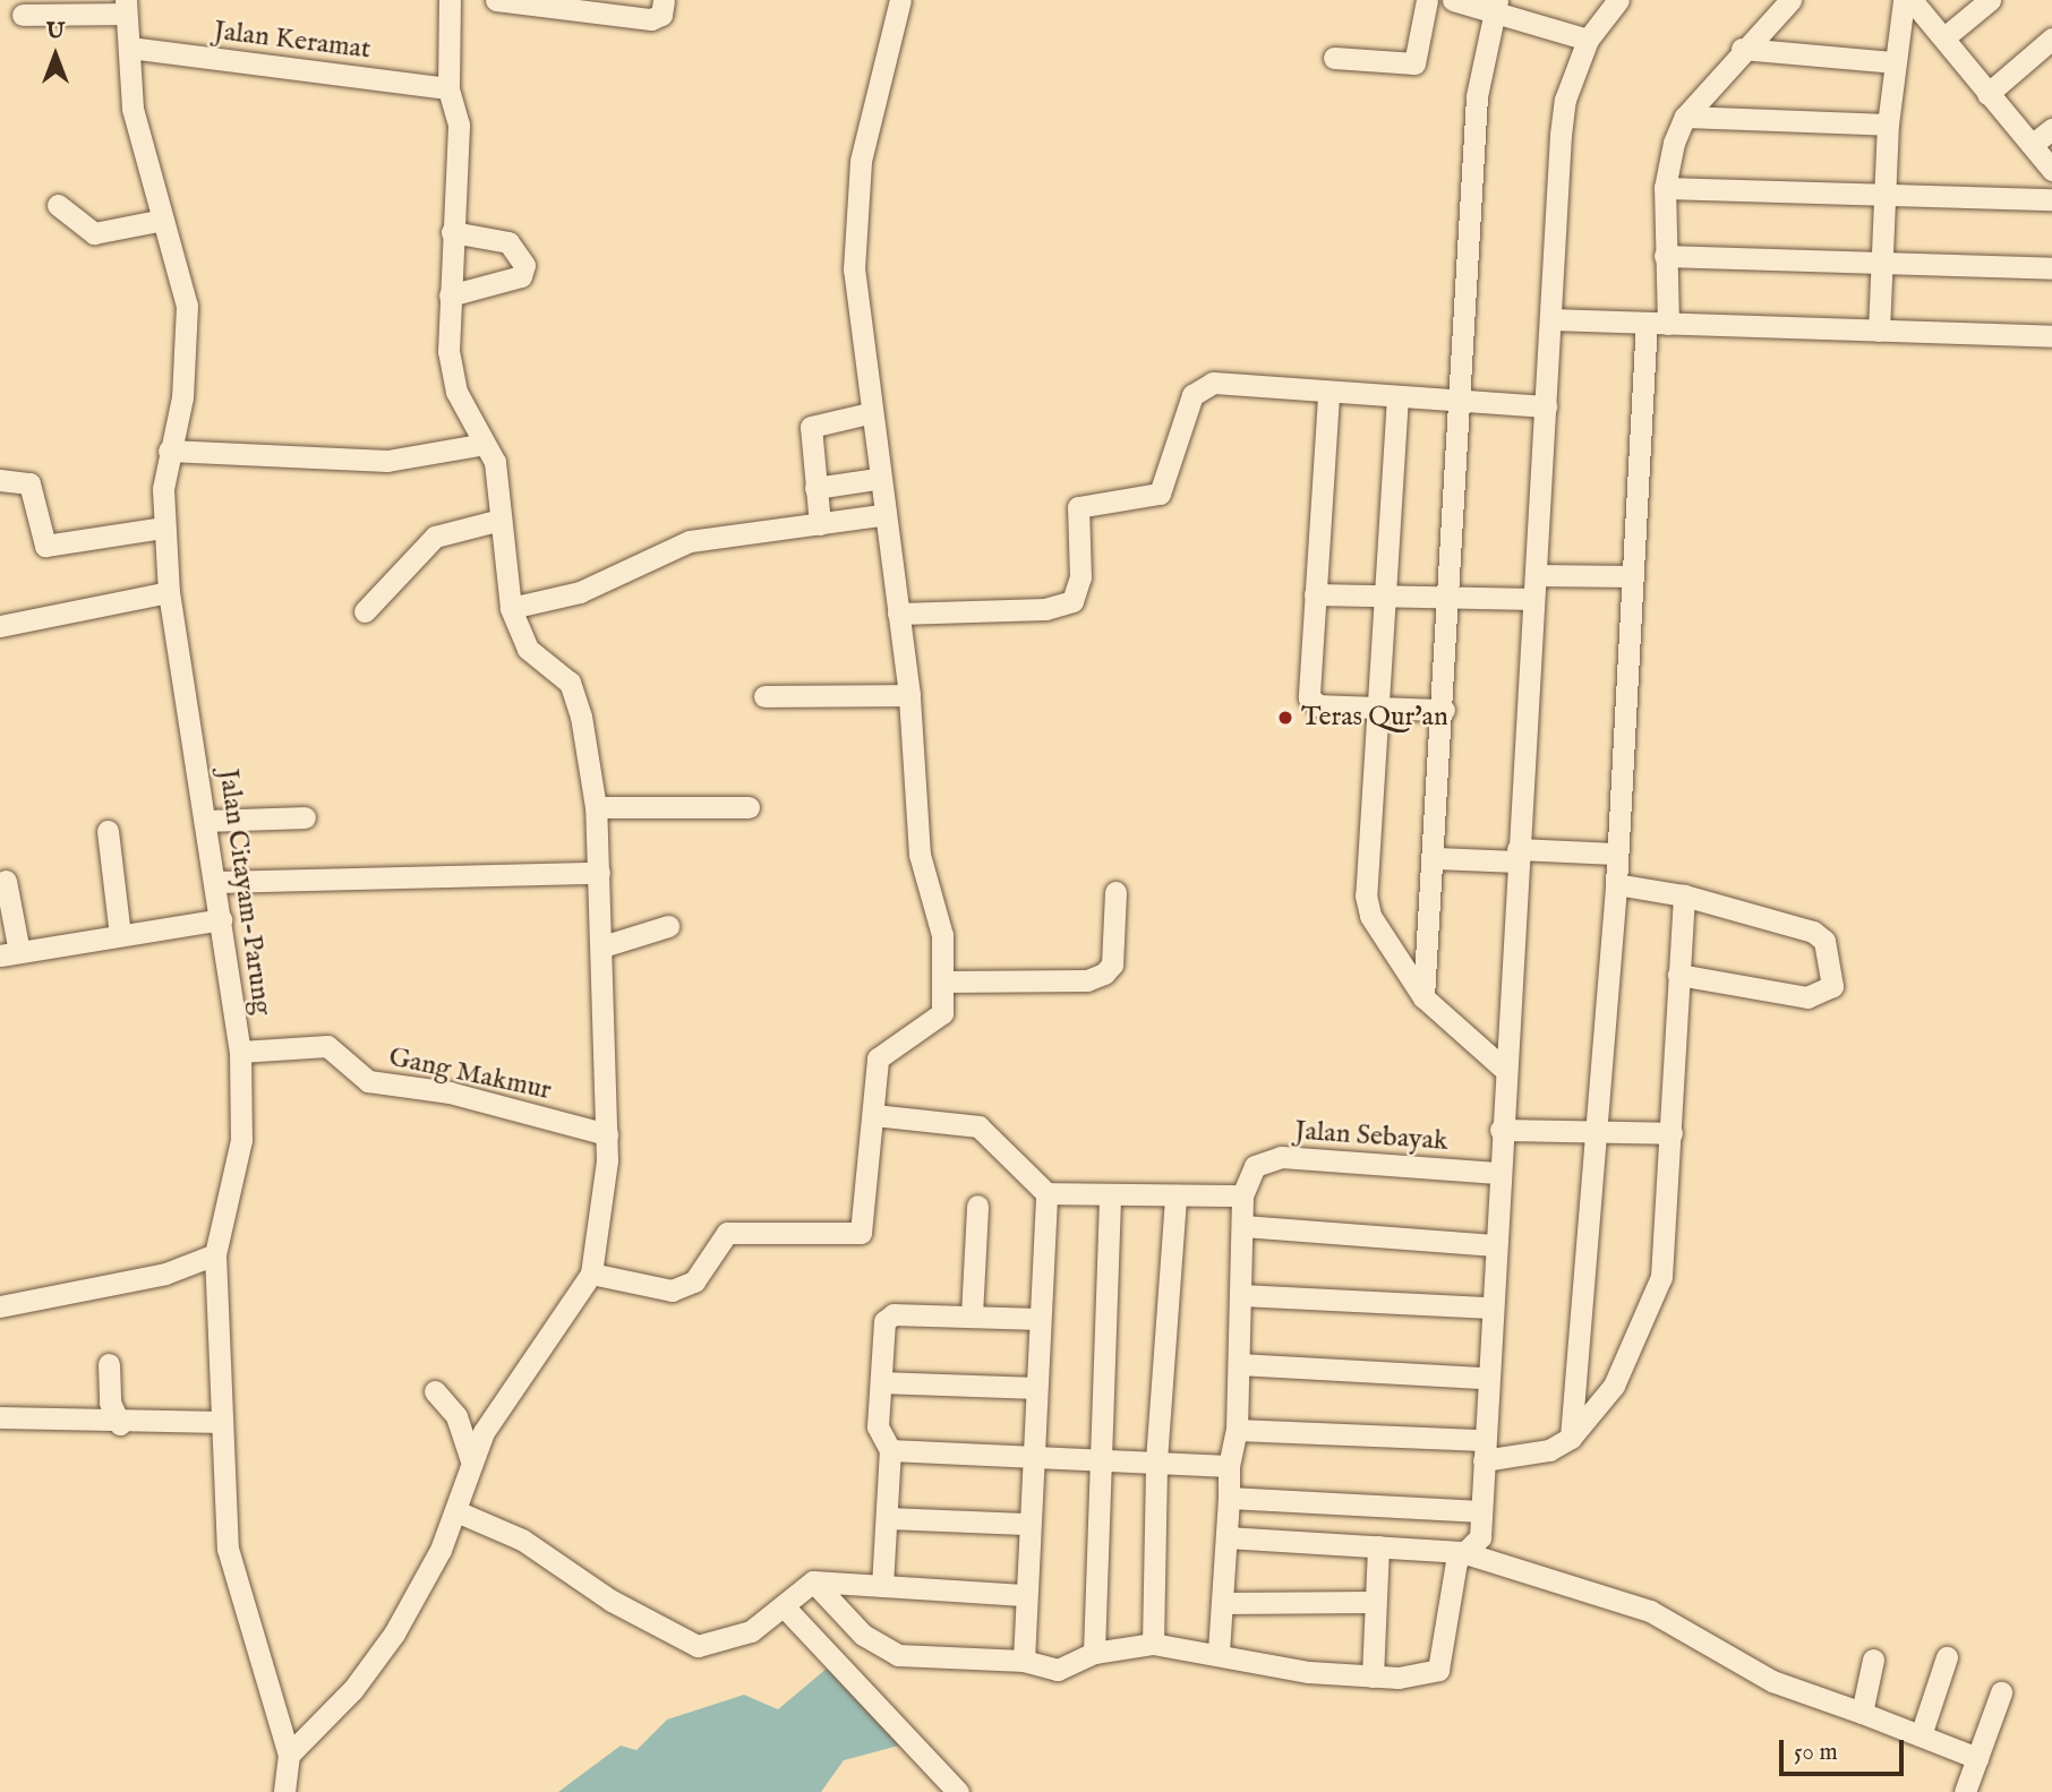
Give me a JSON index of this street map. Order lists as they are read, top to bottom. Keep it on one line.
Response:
{"streets":{"street":["Jalan Keramat","Jalan Citayam-Parung","Gang Makmur","Jalan Sebayak"]},"crossings":[["Jalan Keramat","Jalan Citayam-Parung"],["Jalan Citayam-Parung","Gang Makmur"]],"places":["Teras Qur'an"],"scale_bar":"50 m","north":"top"}
